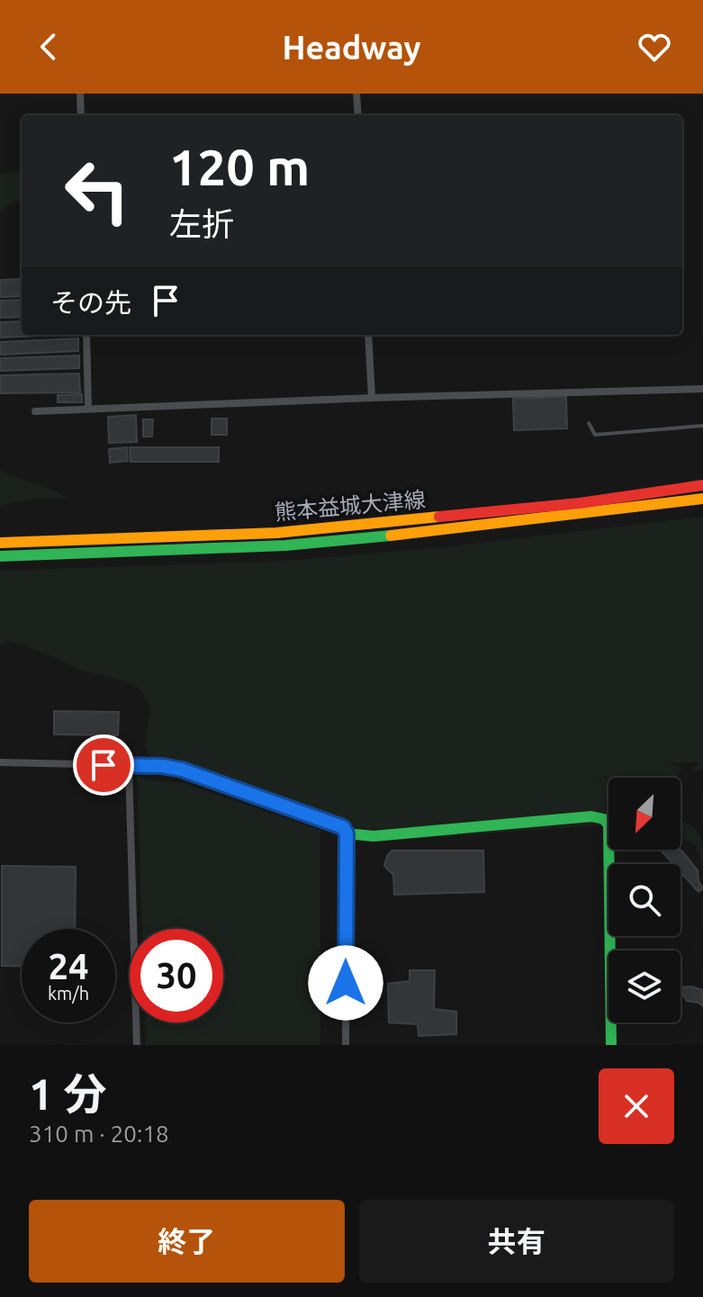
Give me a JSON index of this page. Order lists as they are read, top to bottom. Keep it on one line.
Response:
{"streets":{"main road":["熊本益城大津線"]},"north":"bottom left","page":{"header":"Headway","turn":["120 m","左折"],"then":"その先","speed":"24 km/h","limit":"30","heading":["1 分","310 m · 20:18"],"buttons":["終了","共有"]}}
